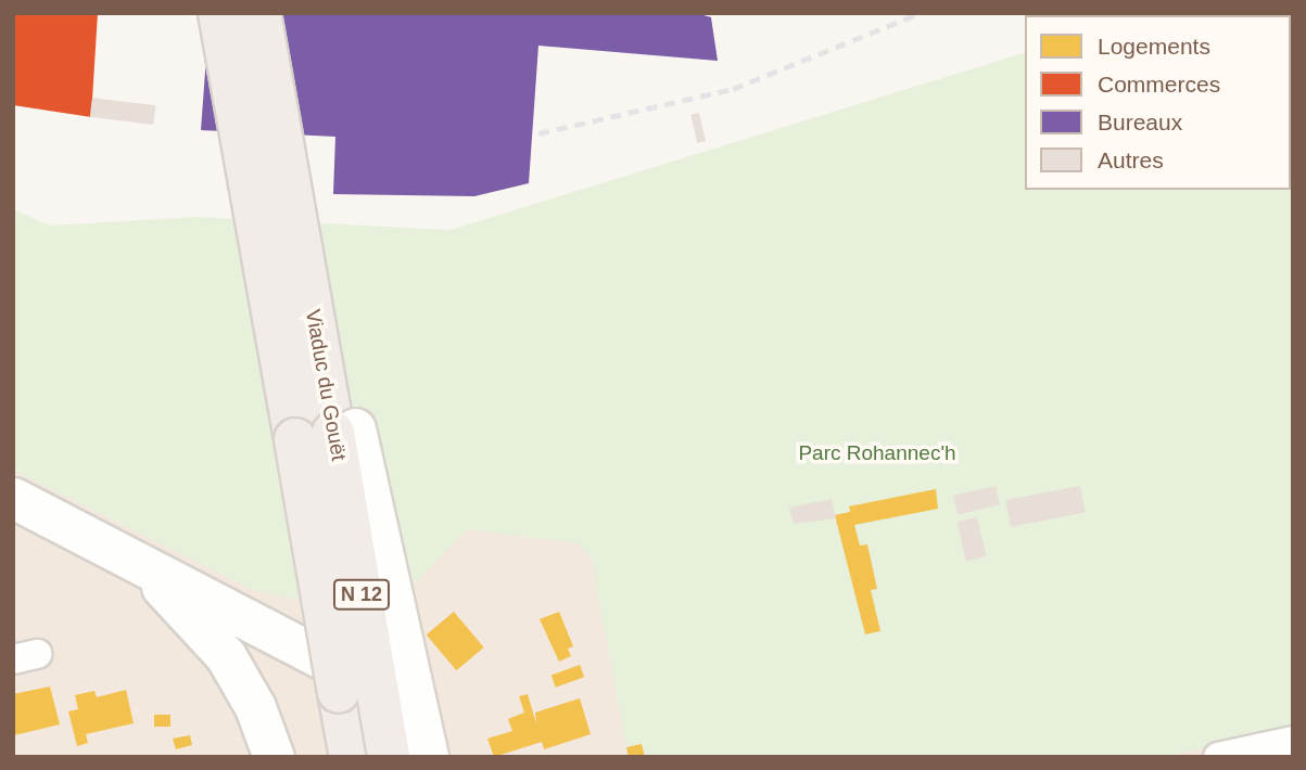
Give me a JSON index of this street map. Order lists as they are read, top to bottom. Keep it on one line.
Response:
{"streets":{"highway":["Viaduc du Gouët","N 12"]},"crossings":[["Viaduc du Gouët","N 12"]],"parks":["Parc Rohannec'h"],"legend":["Logements","Commerces","Bureaux","Autres"]}
